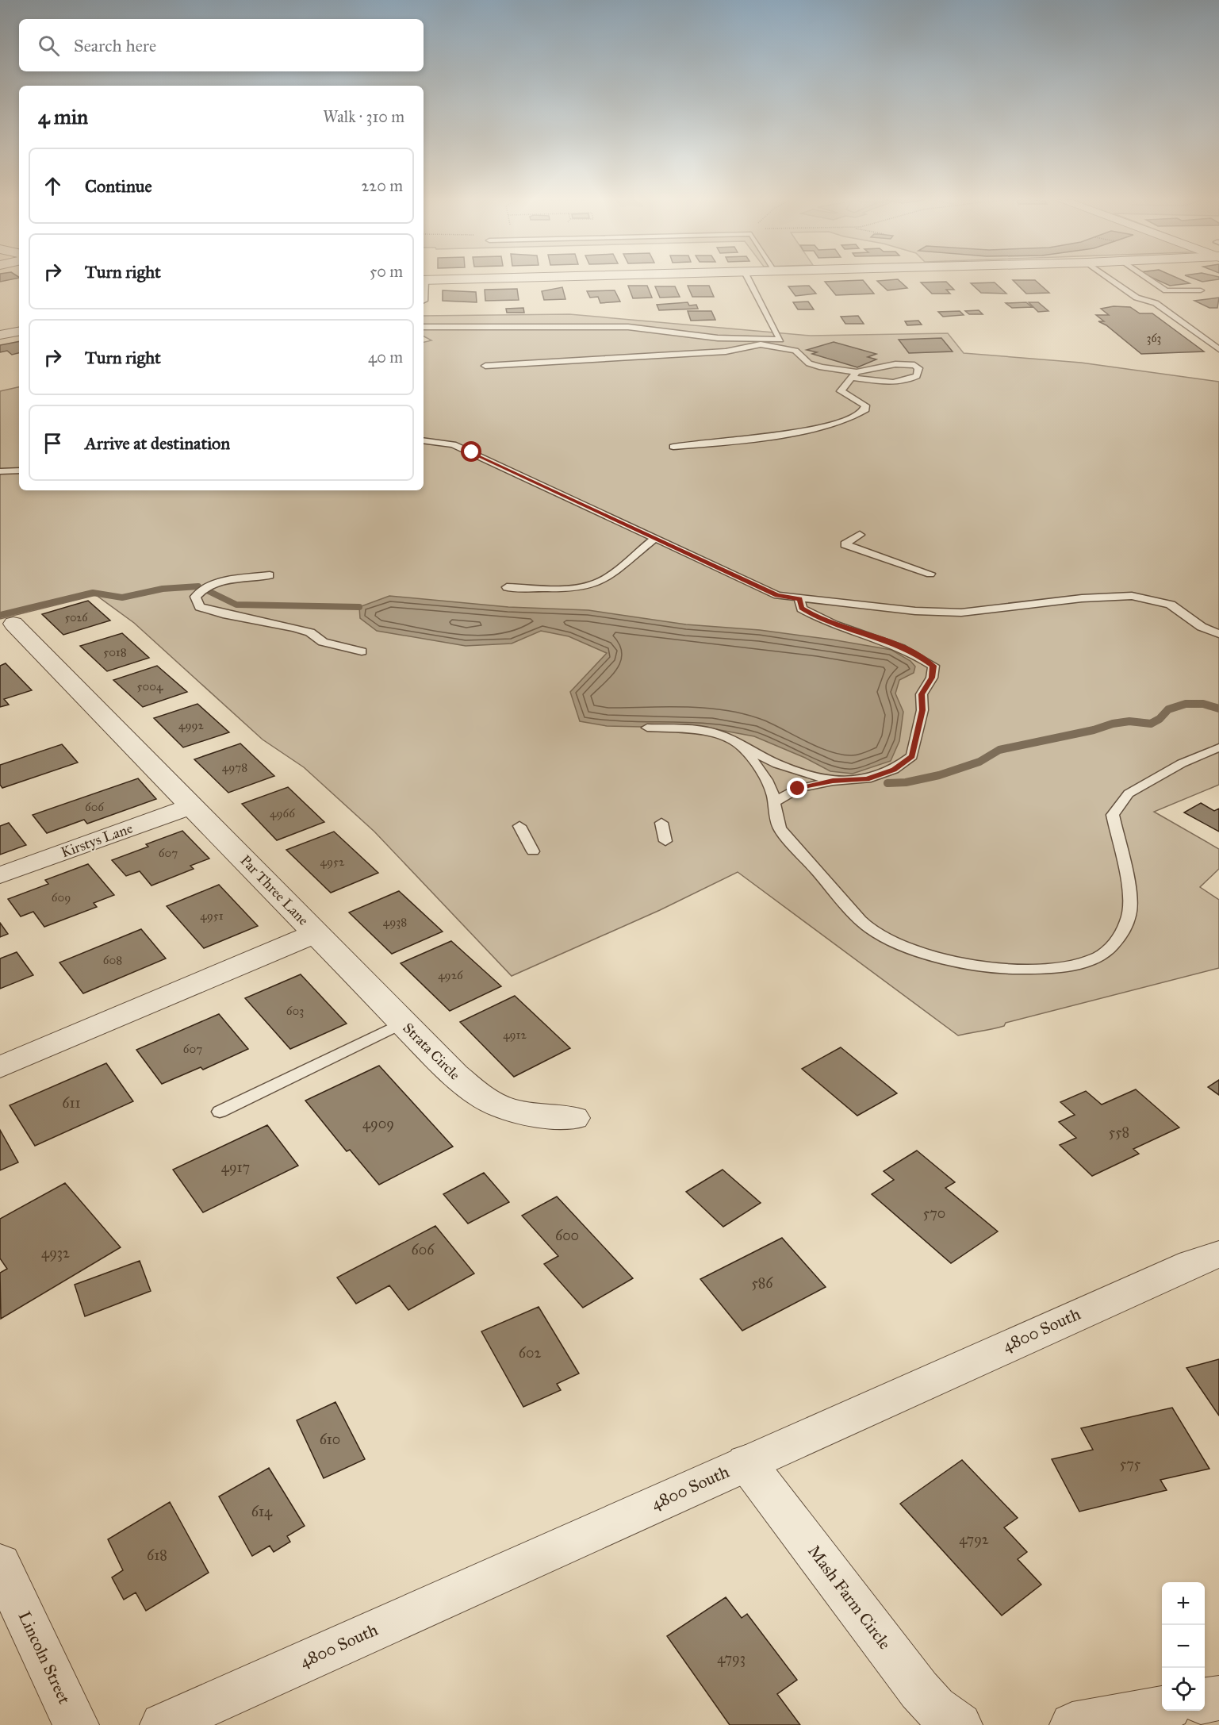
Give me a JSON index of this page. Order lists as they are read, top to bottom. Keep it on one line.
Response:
{"streets":{"street":["Kirstys Lane","Par Three Lane","Strata Circle","4800 South","Mash Farm Circle","Lincoln Street"]},"crossings":[["Kirstys Lane","Par Three Lane"],["Par Three Lane","Strata Circle"],["4800 South","Mash Farm Circle"]],"house_numbers":["363","5026","5018","5004","4992","4978","606","4966","607","4952","609","4951","4938","608","4926","603","4912","607","611","4909","558","4917","570","600","606","4932","586","602","610","575","614","4792","618","4793"],"page":{"search":"Search here","heading":["4 min","Walk · 310 m"],"list":[["Continue","220 m"],["Turn right","50 m"],["Turn right","40 m"],"Arrive at destination"],"map_buttons":["+","−"]}}
